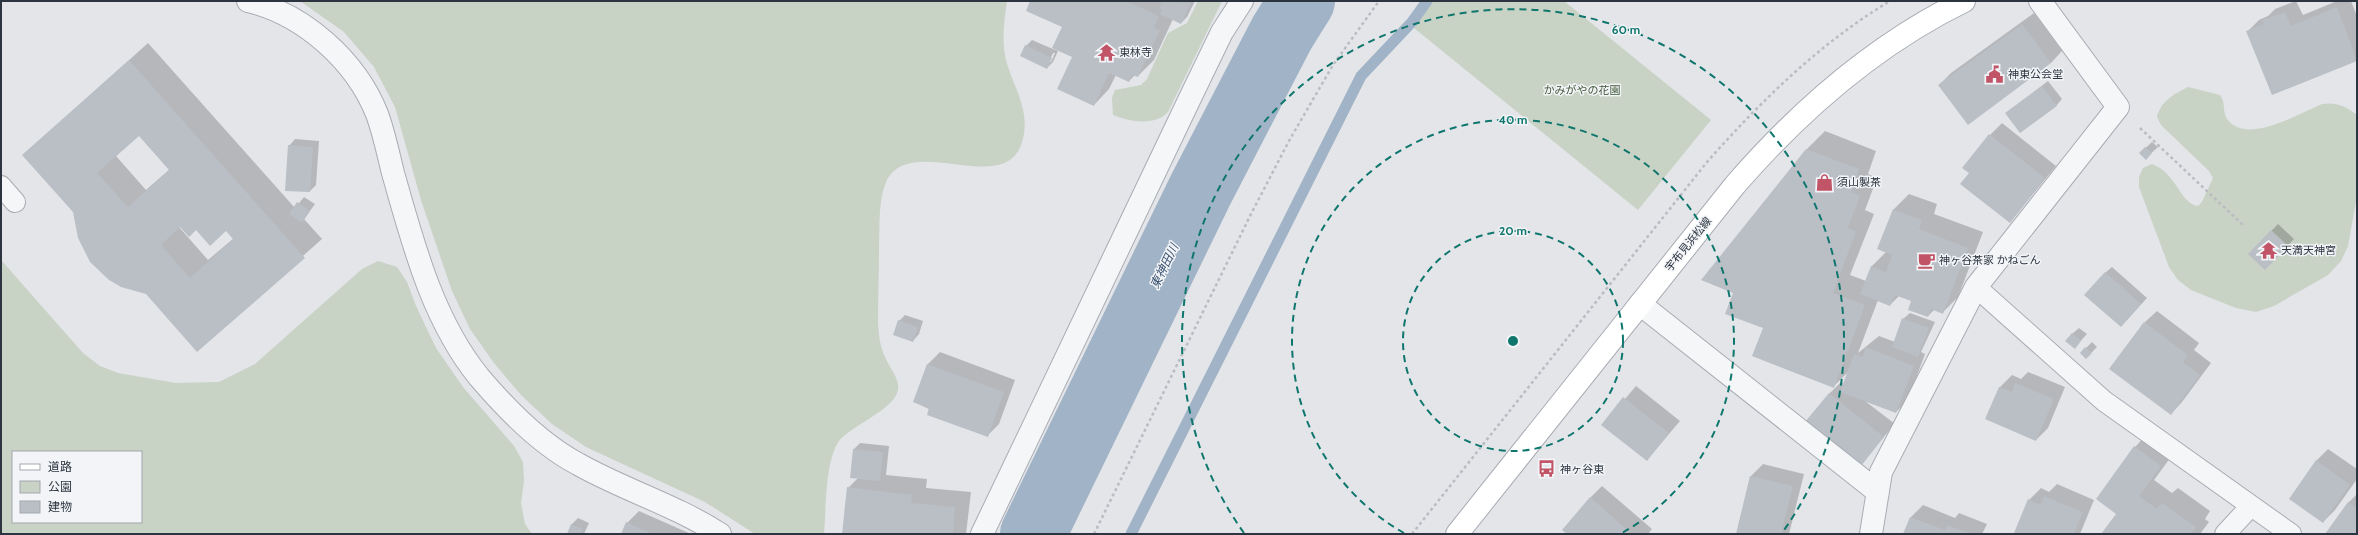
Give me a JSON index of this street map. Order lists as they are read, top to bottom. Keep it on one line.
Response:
{"streets":{"main road":["宇布見浜松線"]},"water":["東神田川"],"parks":["かみがやの花園"],"places":{"temple":["東林寺","天満天神宮"],"public building":["神東公会堂"],"shop":["須山製茶"],"cafe":["神ヶ谷茶家 かねごん"],"bus stop":["神ヶ谷東"]},"legend":["道路","公園","建物"],"rings":["60 m","40 m","20 m"]}
